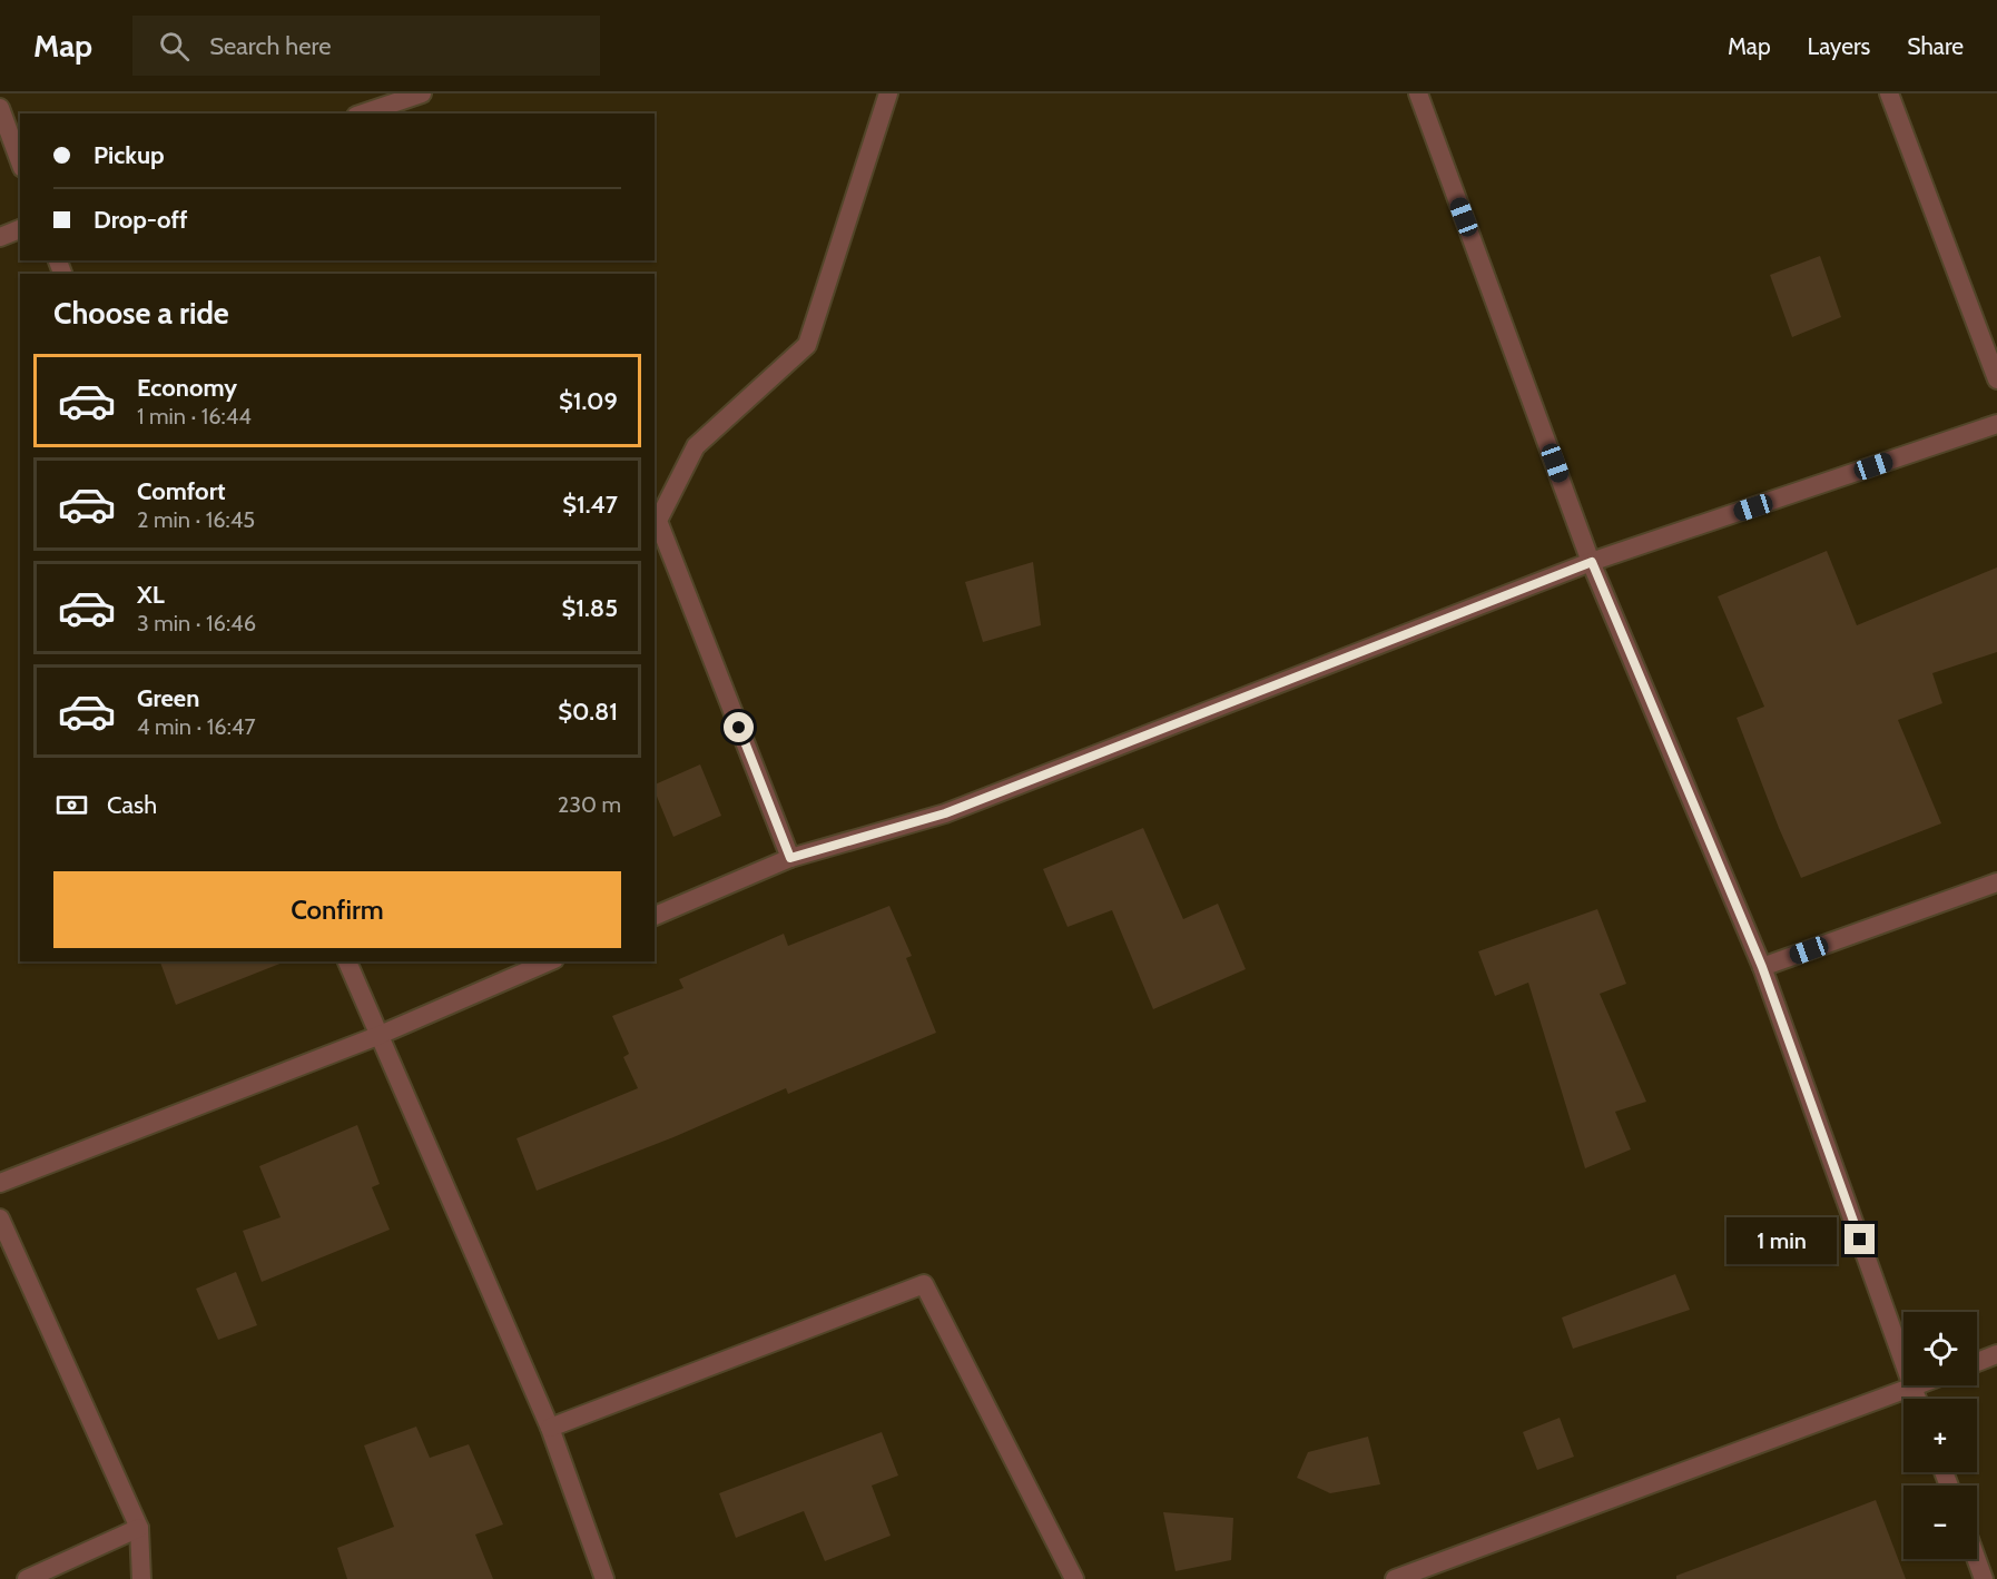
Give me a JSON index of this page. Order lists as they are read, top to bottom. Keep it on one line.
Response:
{"page":{"header":"Map","search":"Search here","nav":["Map","Layers","Share"],"banner":["Pickup","Drop-off"],"heading":"Choose a ride","list":[{"name":"Economy","note":"1 min · 16:44","value":"$1.09"},{"name":"Comfort","note":"2 min · 16:45","value":"$1.47"},{"name":"XL","note":"3 min · 16:46","value":"$1.85"},{"name":"Green","note":"4 min · 16:47","value":"$0.81"}],"pay":["Cash","230 m"],"buttons":"Confirm","bubble":"1 min","map_buttons":["+","−"]}}
